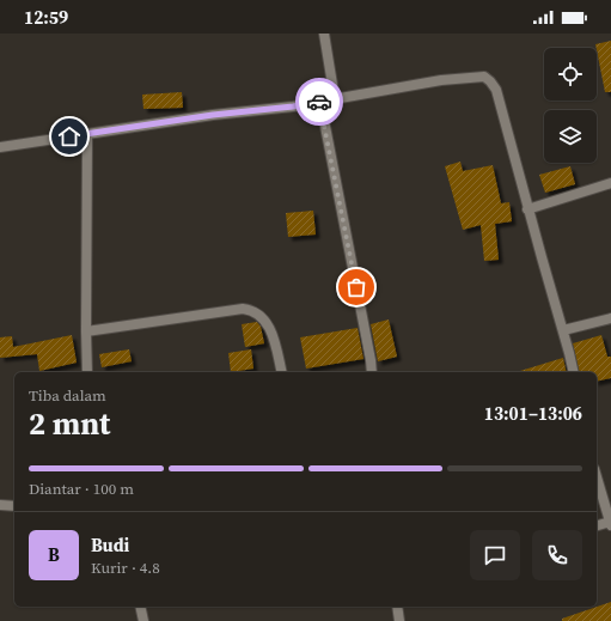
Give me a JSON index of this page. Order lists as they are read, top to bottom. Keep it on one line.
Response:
{"page":{"status":"12:59","heading":["2 mnt","Tiba dalam","13:01–13:06"],"panel":["Budi","Kurir · 4.8"],"bar":"Diantar · 100 m","round":"B"}}
